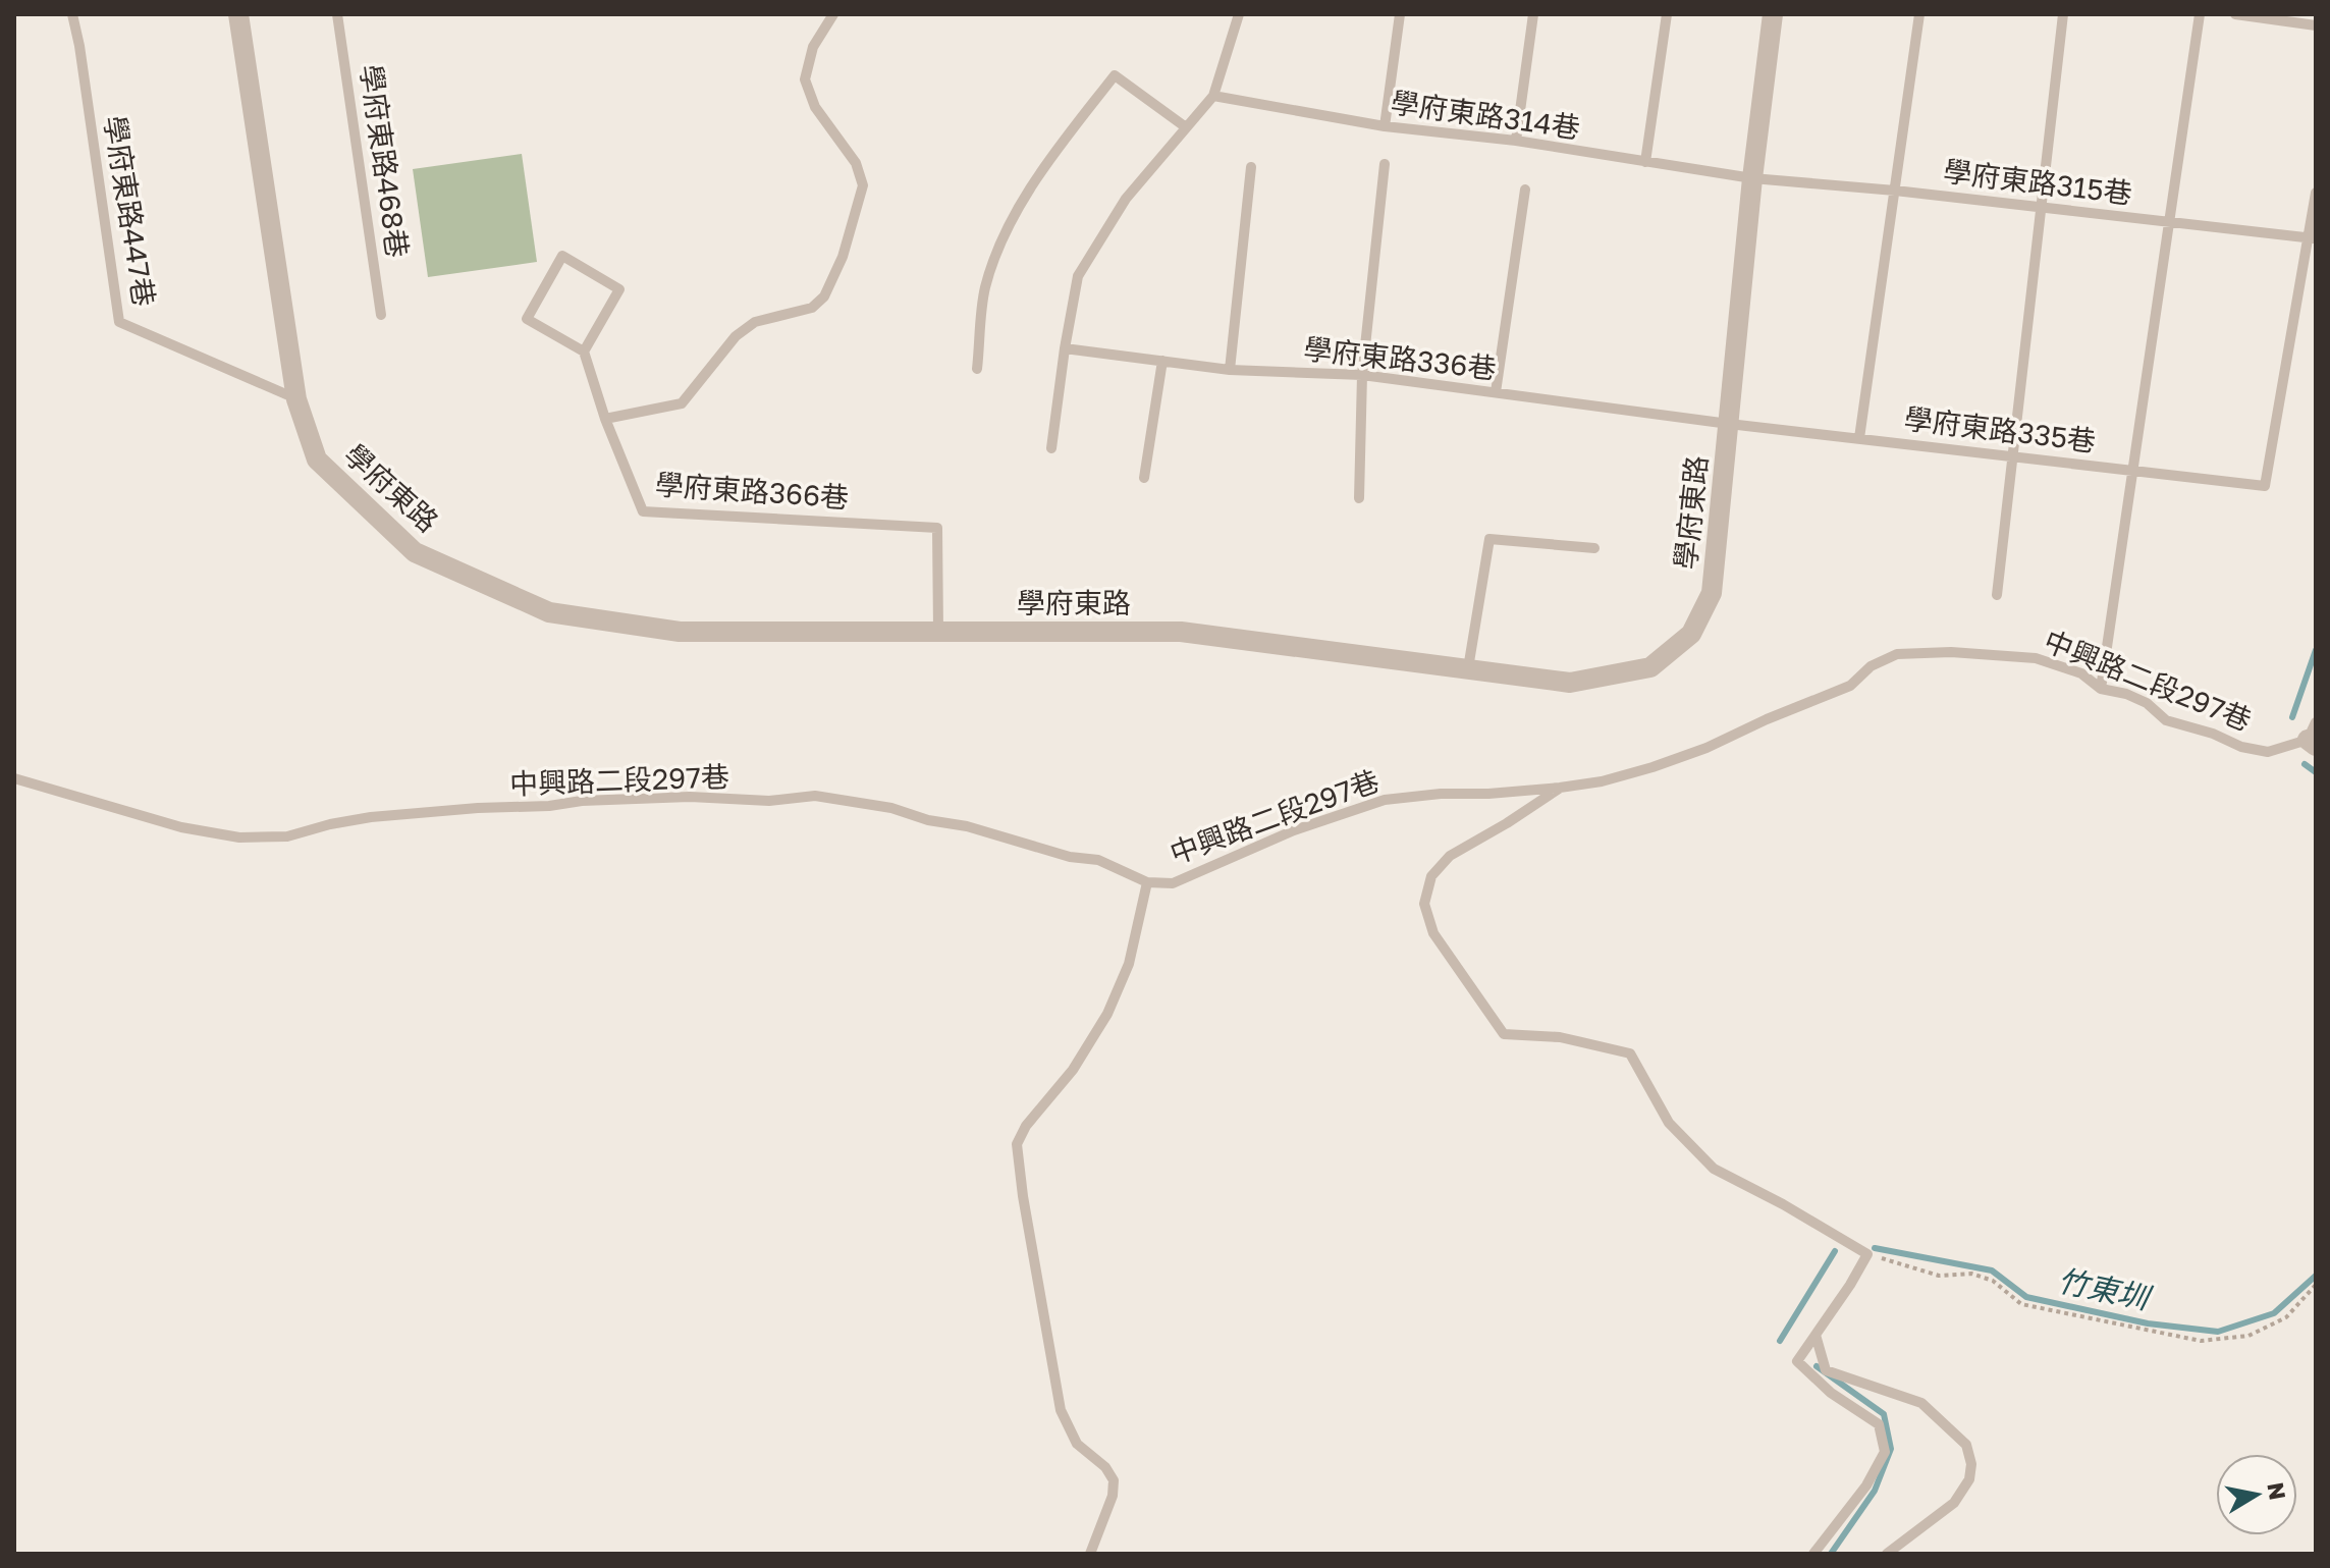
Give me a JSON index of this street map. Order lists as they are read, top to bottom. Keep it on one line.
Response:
{"streets":{"street":["學府東路"],"lane":["學府東路314巷","學府東路468巷","學府東路315巷","學府東路447巷","學府東路336巷","學府東路335巷","學府東路366巷","中興路二段297巷"]},"crossings":[["學府東路314巷","學府東路315巷"],["學府東路314巷","學府東路"],["學府東路315巷","學府東路335巷"],["學府東路315巷","學府東路"],["學府東路447巷","學府東路"],["學府東路336巷","學府東路335巷"],["學府東路336巷","學府東路"],["學府東路335巷","學府東路"],["學府東路","學府東路366巷"]],"water":["竹東圳"],"north":"right"}
